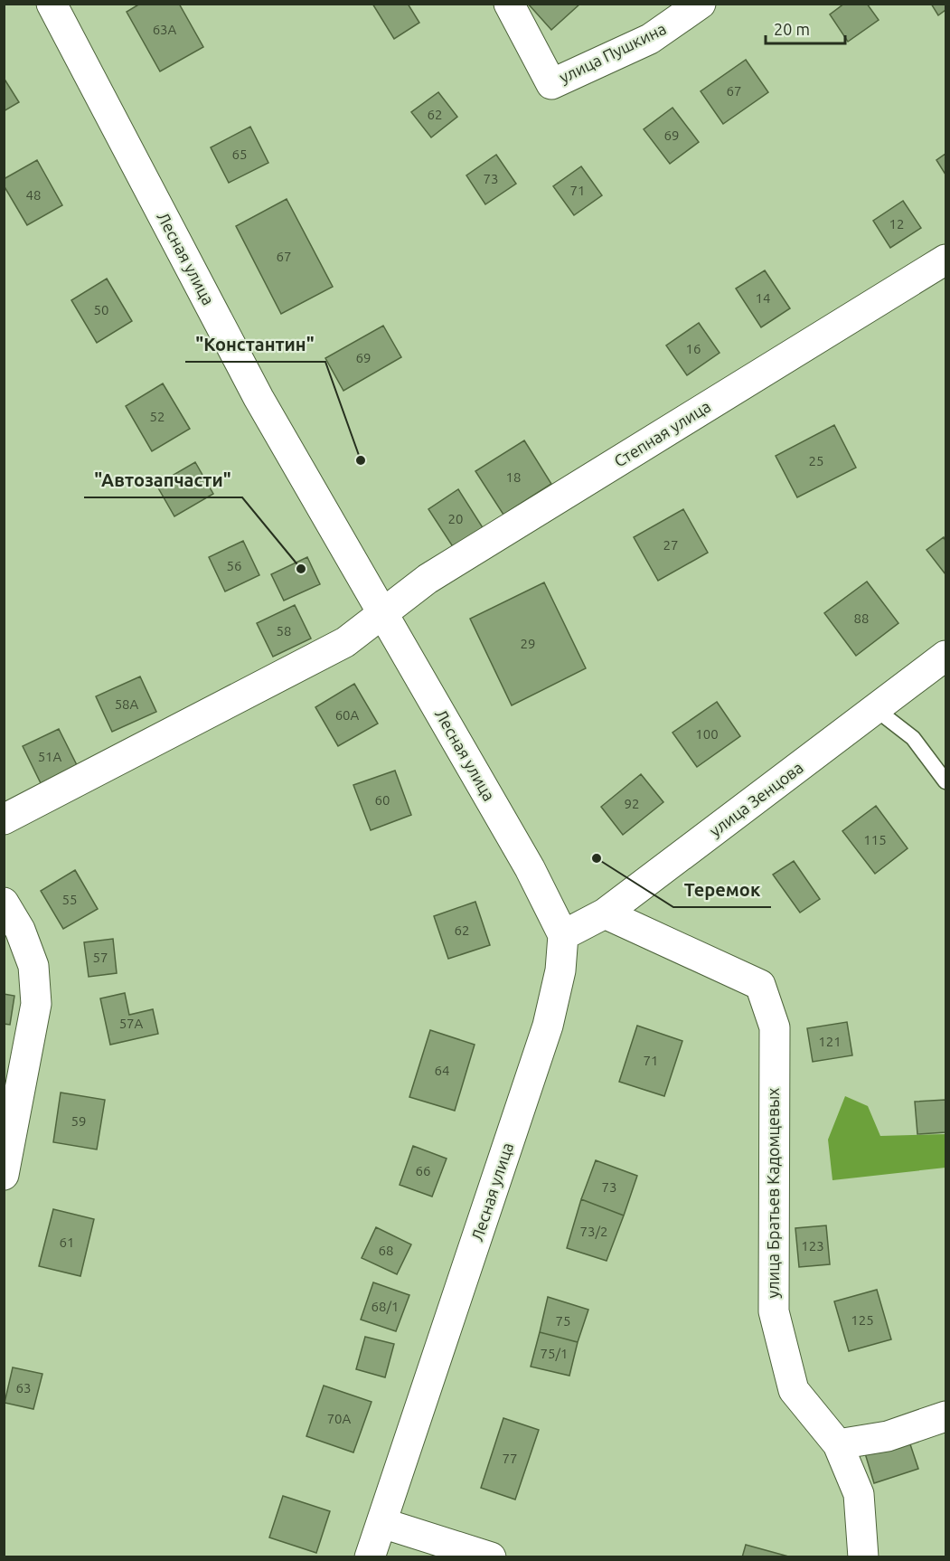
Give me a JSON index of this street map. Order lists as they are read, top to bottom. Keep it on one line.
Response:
{"streets":{"street":["улица Пушкина","Лесная улица","Степная улица","улица Зенцова","улица Братьев Кадомцевых"]},"crossings":[["Лесная улица","Степная улица"],["Лесная улица","улица Зенцова"],["улица Зенцова","улица Братьев Кадомцевых"]],"places":["\"Константин\"","\"Автозапчасти\"","Теремок"],"house_numbers":["63А","67","62","69","65","73","71","48","12","67","14","50","16","69","52","25","18","20","27","56","88","58","29","58А","60А","100","51А","60","92","115","55","62","57","57А","121","71","64","59","66","73","73/2","61","123","68","68/1","125","75","75/1","63","70А","77"],"scale_bar":"20 m"}
